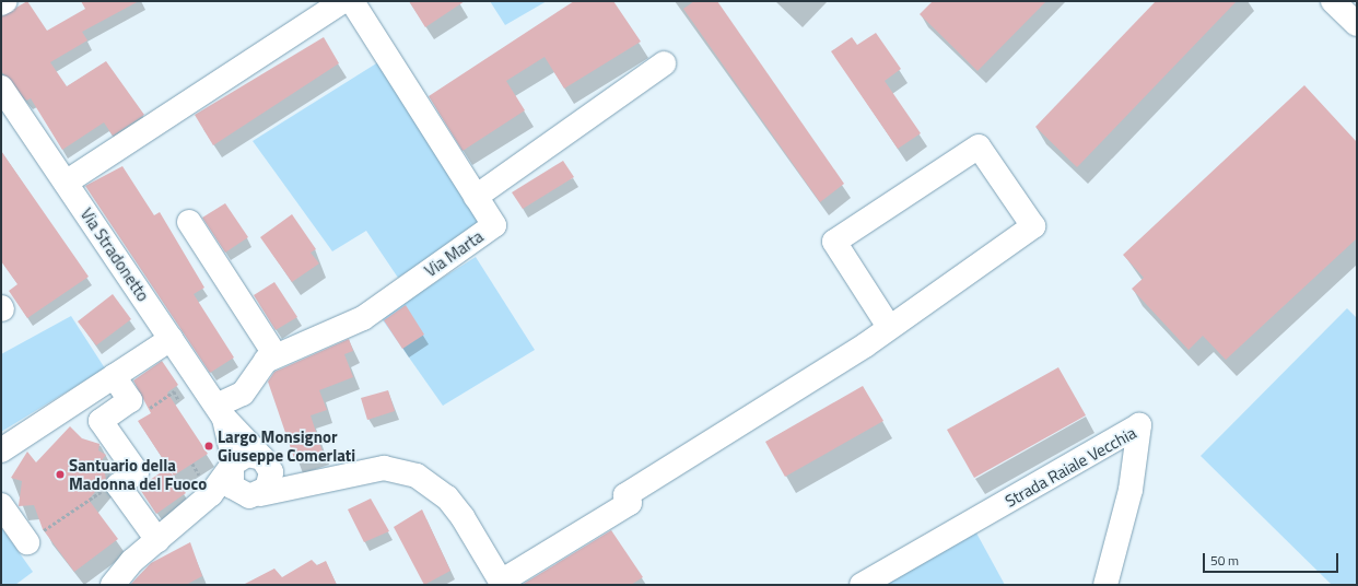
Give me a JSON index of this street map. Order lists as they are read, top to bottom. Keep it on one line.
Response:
{"streets":{"street":["Via Marta","Via Stradonetto","Strada Raiale Vecchia"]},"crossings":[["Via Marta","Via Stradonetto"]],"places":["Largo Monsignor Giuseppe Comerlati","Santuario della Madonna del Fuoco"],"scale_bar":"50 m"}
